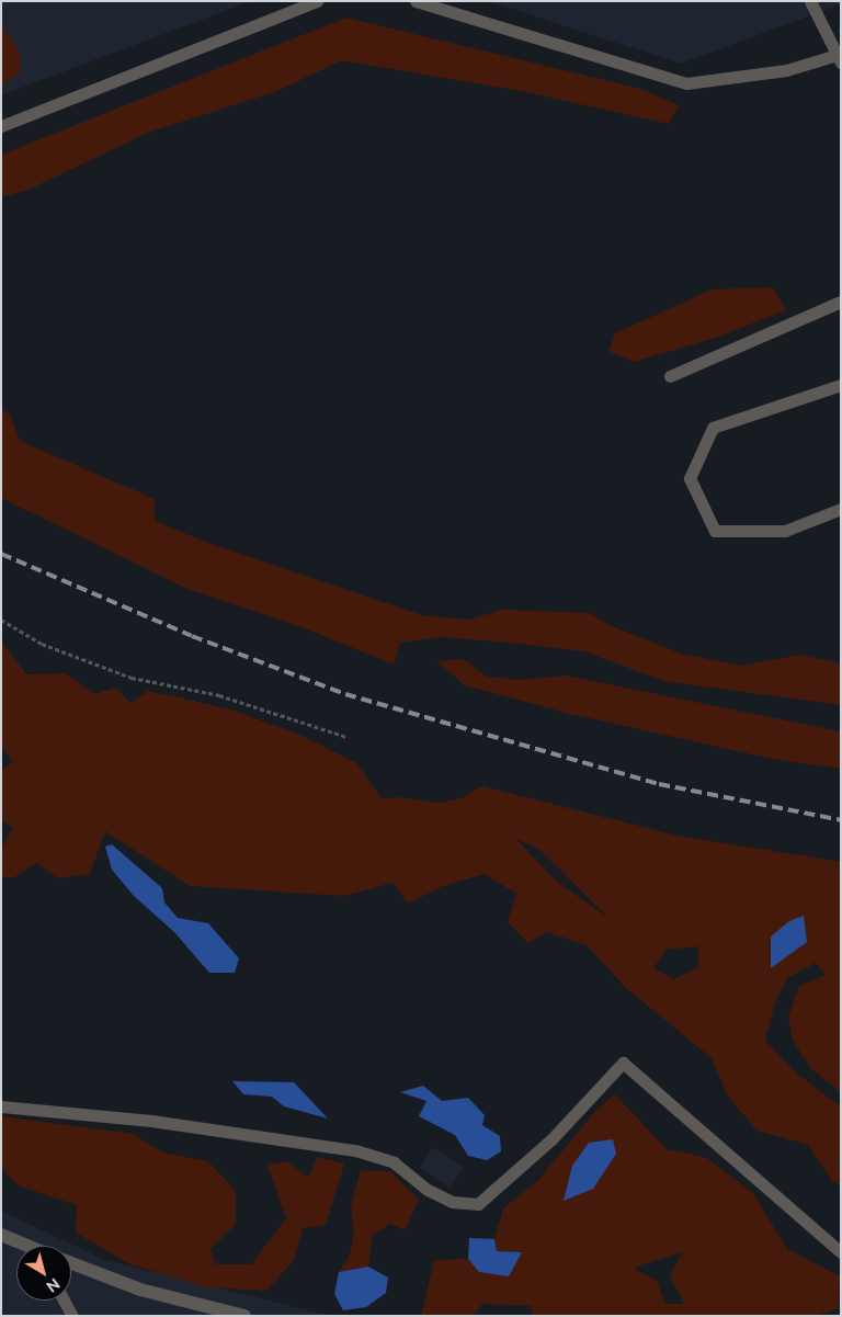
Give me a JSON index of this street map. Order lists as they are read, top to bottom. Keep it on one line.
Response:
{"north":"bottom right"}
